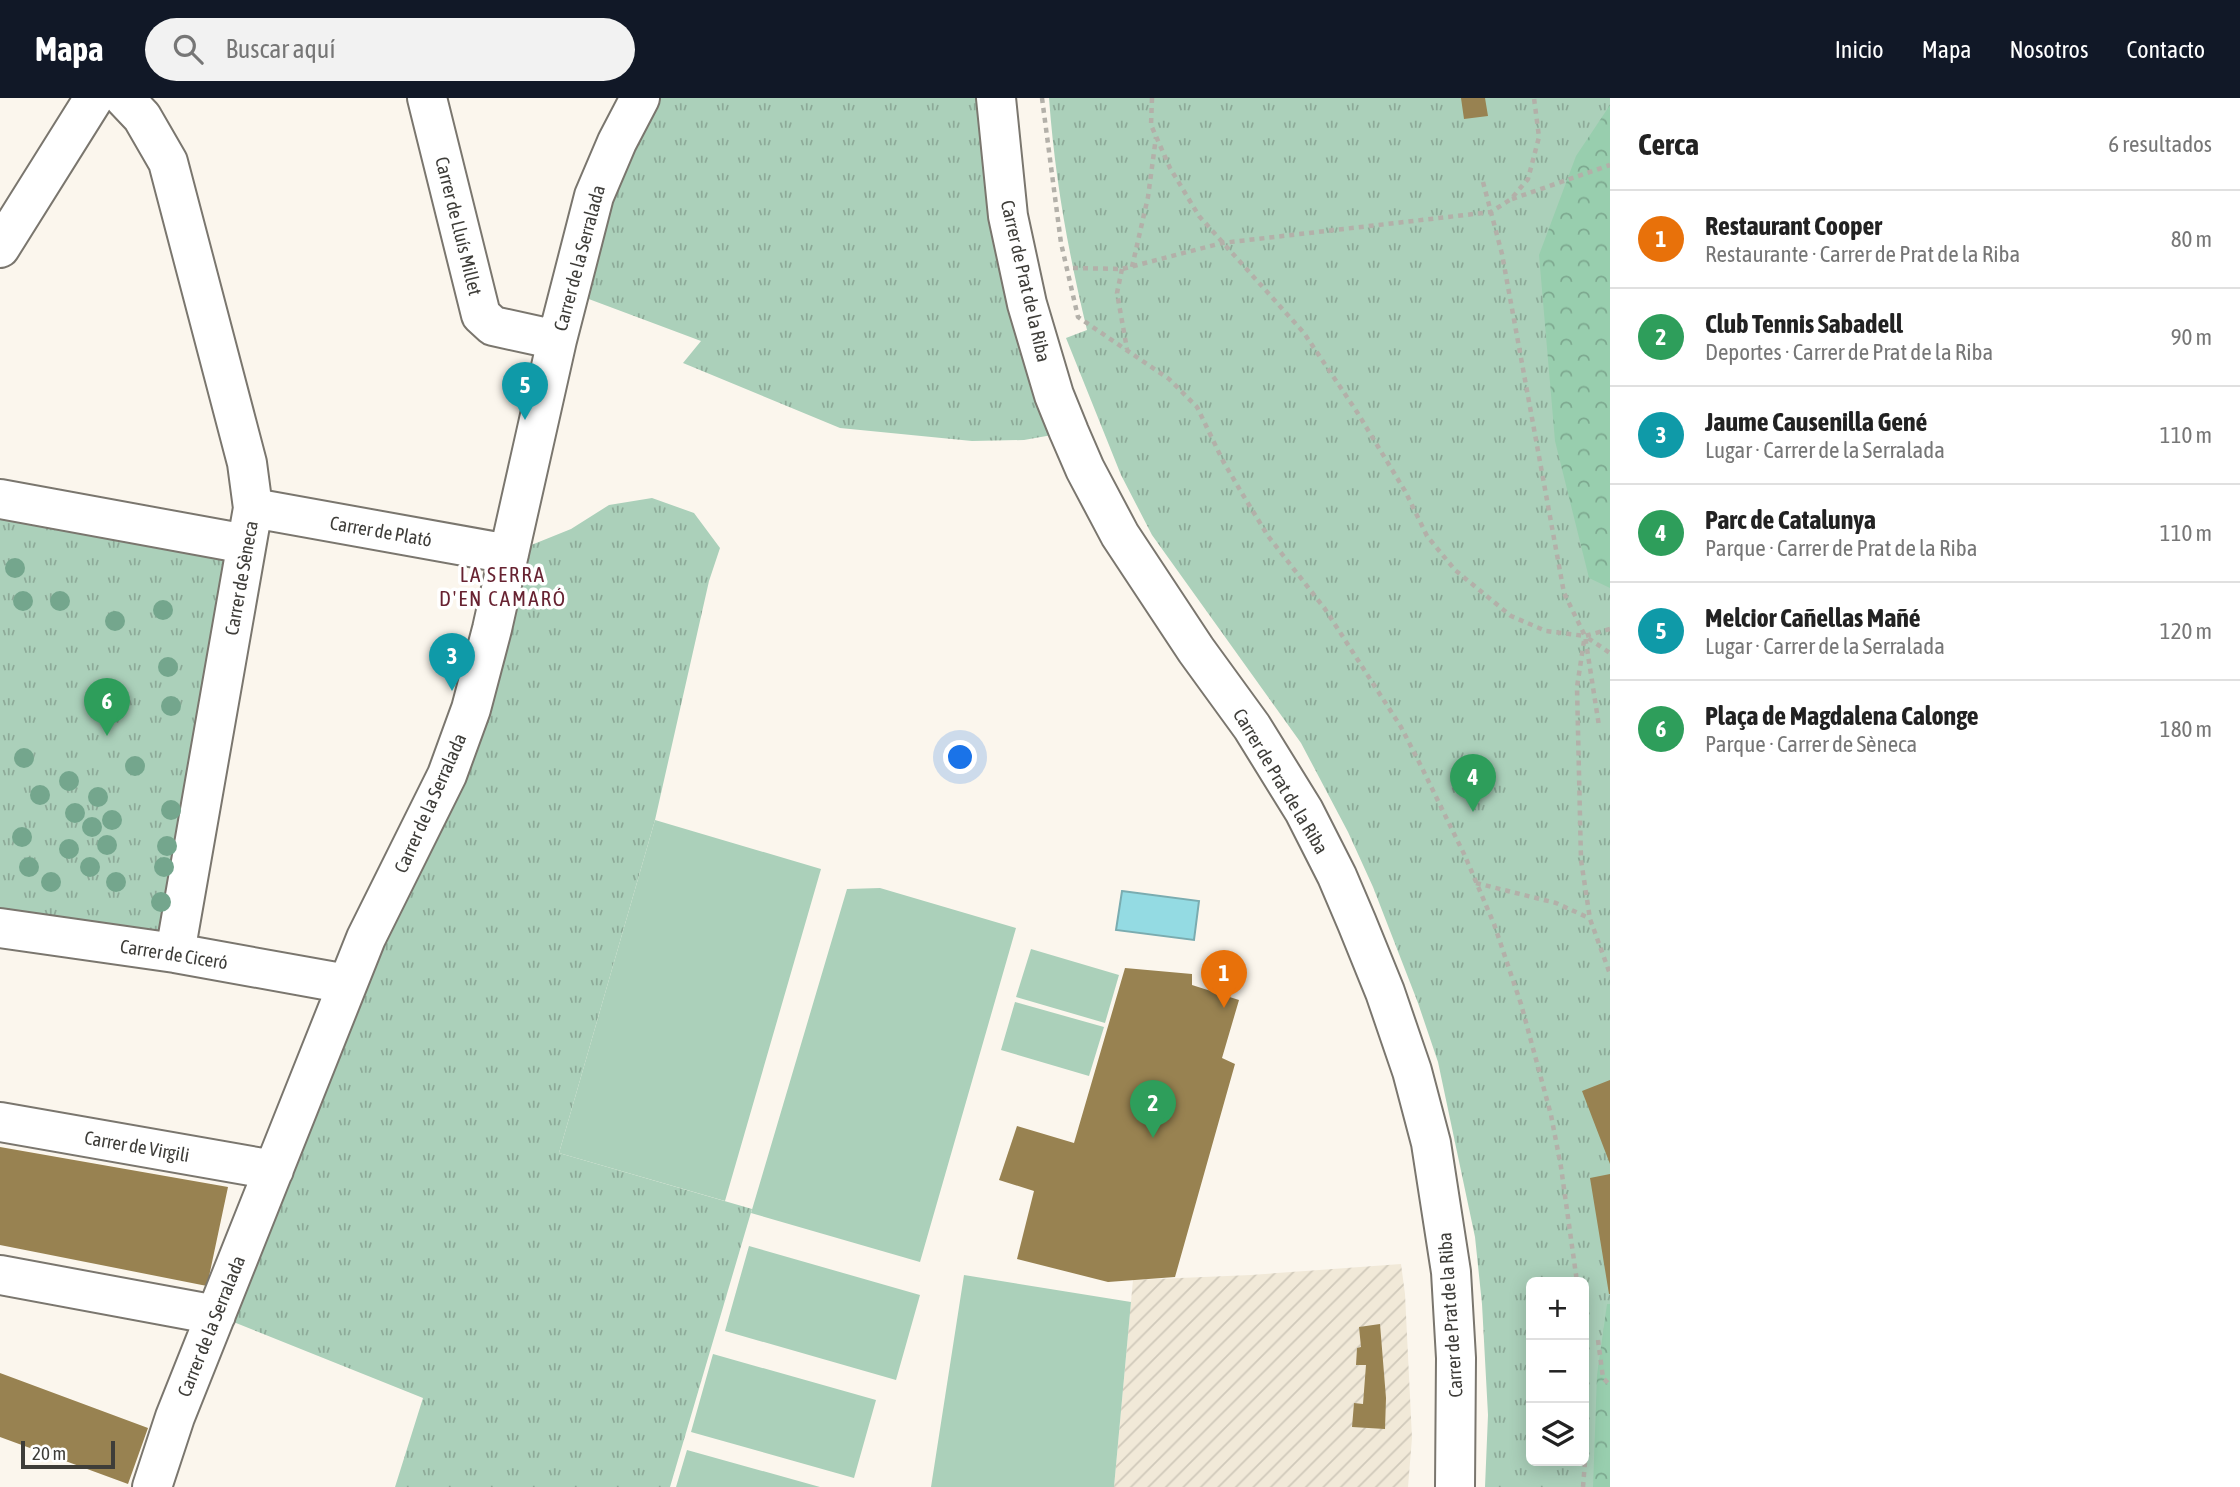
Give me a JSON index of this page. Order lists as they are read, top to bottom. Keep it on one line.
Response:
{"streets":{"street":["Carrer de Lluís Millet","Carrer de la Serralada","Carrer de Prat de la Riba","Carrer de Plató","Carrer de Sèneca","Carrer de Ciceró","Carrer de Virgili"]},"crossings":[["Carrer de Lluís Millet","Carrer de la Serralada"],["Carrer de la Serralada","Carrer de Plató"],["Carrer de la Serralada","Carrer de Ciceró"],["Carrer de la Serralada","Carrer de Virgili"],["Carrer de Plató","Carrer de Sèneca"],["Carrer de Sèneca","Carrer de Ciceró"]],"districts":["LA SERRA D'EN CAMARÓ"],"scale_bar":"20 m","page":{"header":"Mapa","search":"Buscar aquí","nav":["Inicio","Mapa","Nosotros","Contacto"],"heading":["Cerca","6 resultados"],"list":[{"mark":"1","name":"Restaurant Cooper","note":"Restaurante · Carrer de Prat de la Riba","value":"80 m"},{"mark":"2","name":"Club Tennis Sabadell","note":"Deportes · Carrer de Prat de la Riba","value":"90 m"},{"mark":"3","name":"Jaume Causenilla Gené","note":"Lugar · Carrer de la Serralada","value":"110 m"},{"mark":"4","name":"Parc de Catalunya","note":"Parque · Carrer de Prat de la Riba","value":"110 m"},{"mark":"5","name":"Melcior Cañellas Mañé","note":"Lugar · Carrer de la Serralada","value":"120 m"},{"mark":"6","name":"Plaça de Magdalena Calonge","note":"Parque · Carrer de Sèneca","value":"180 m"}],"pins":["5","3","6","4","1","2"],"map_buttons":["+","−"],"scale":"20 m"}}
